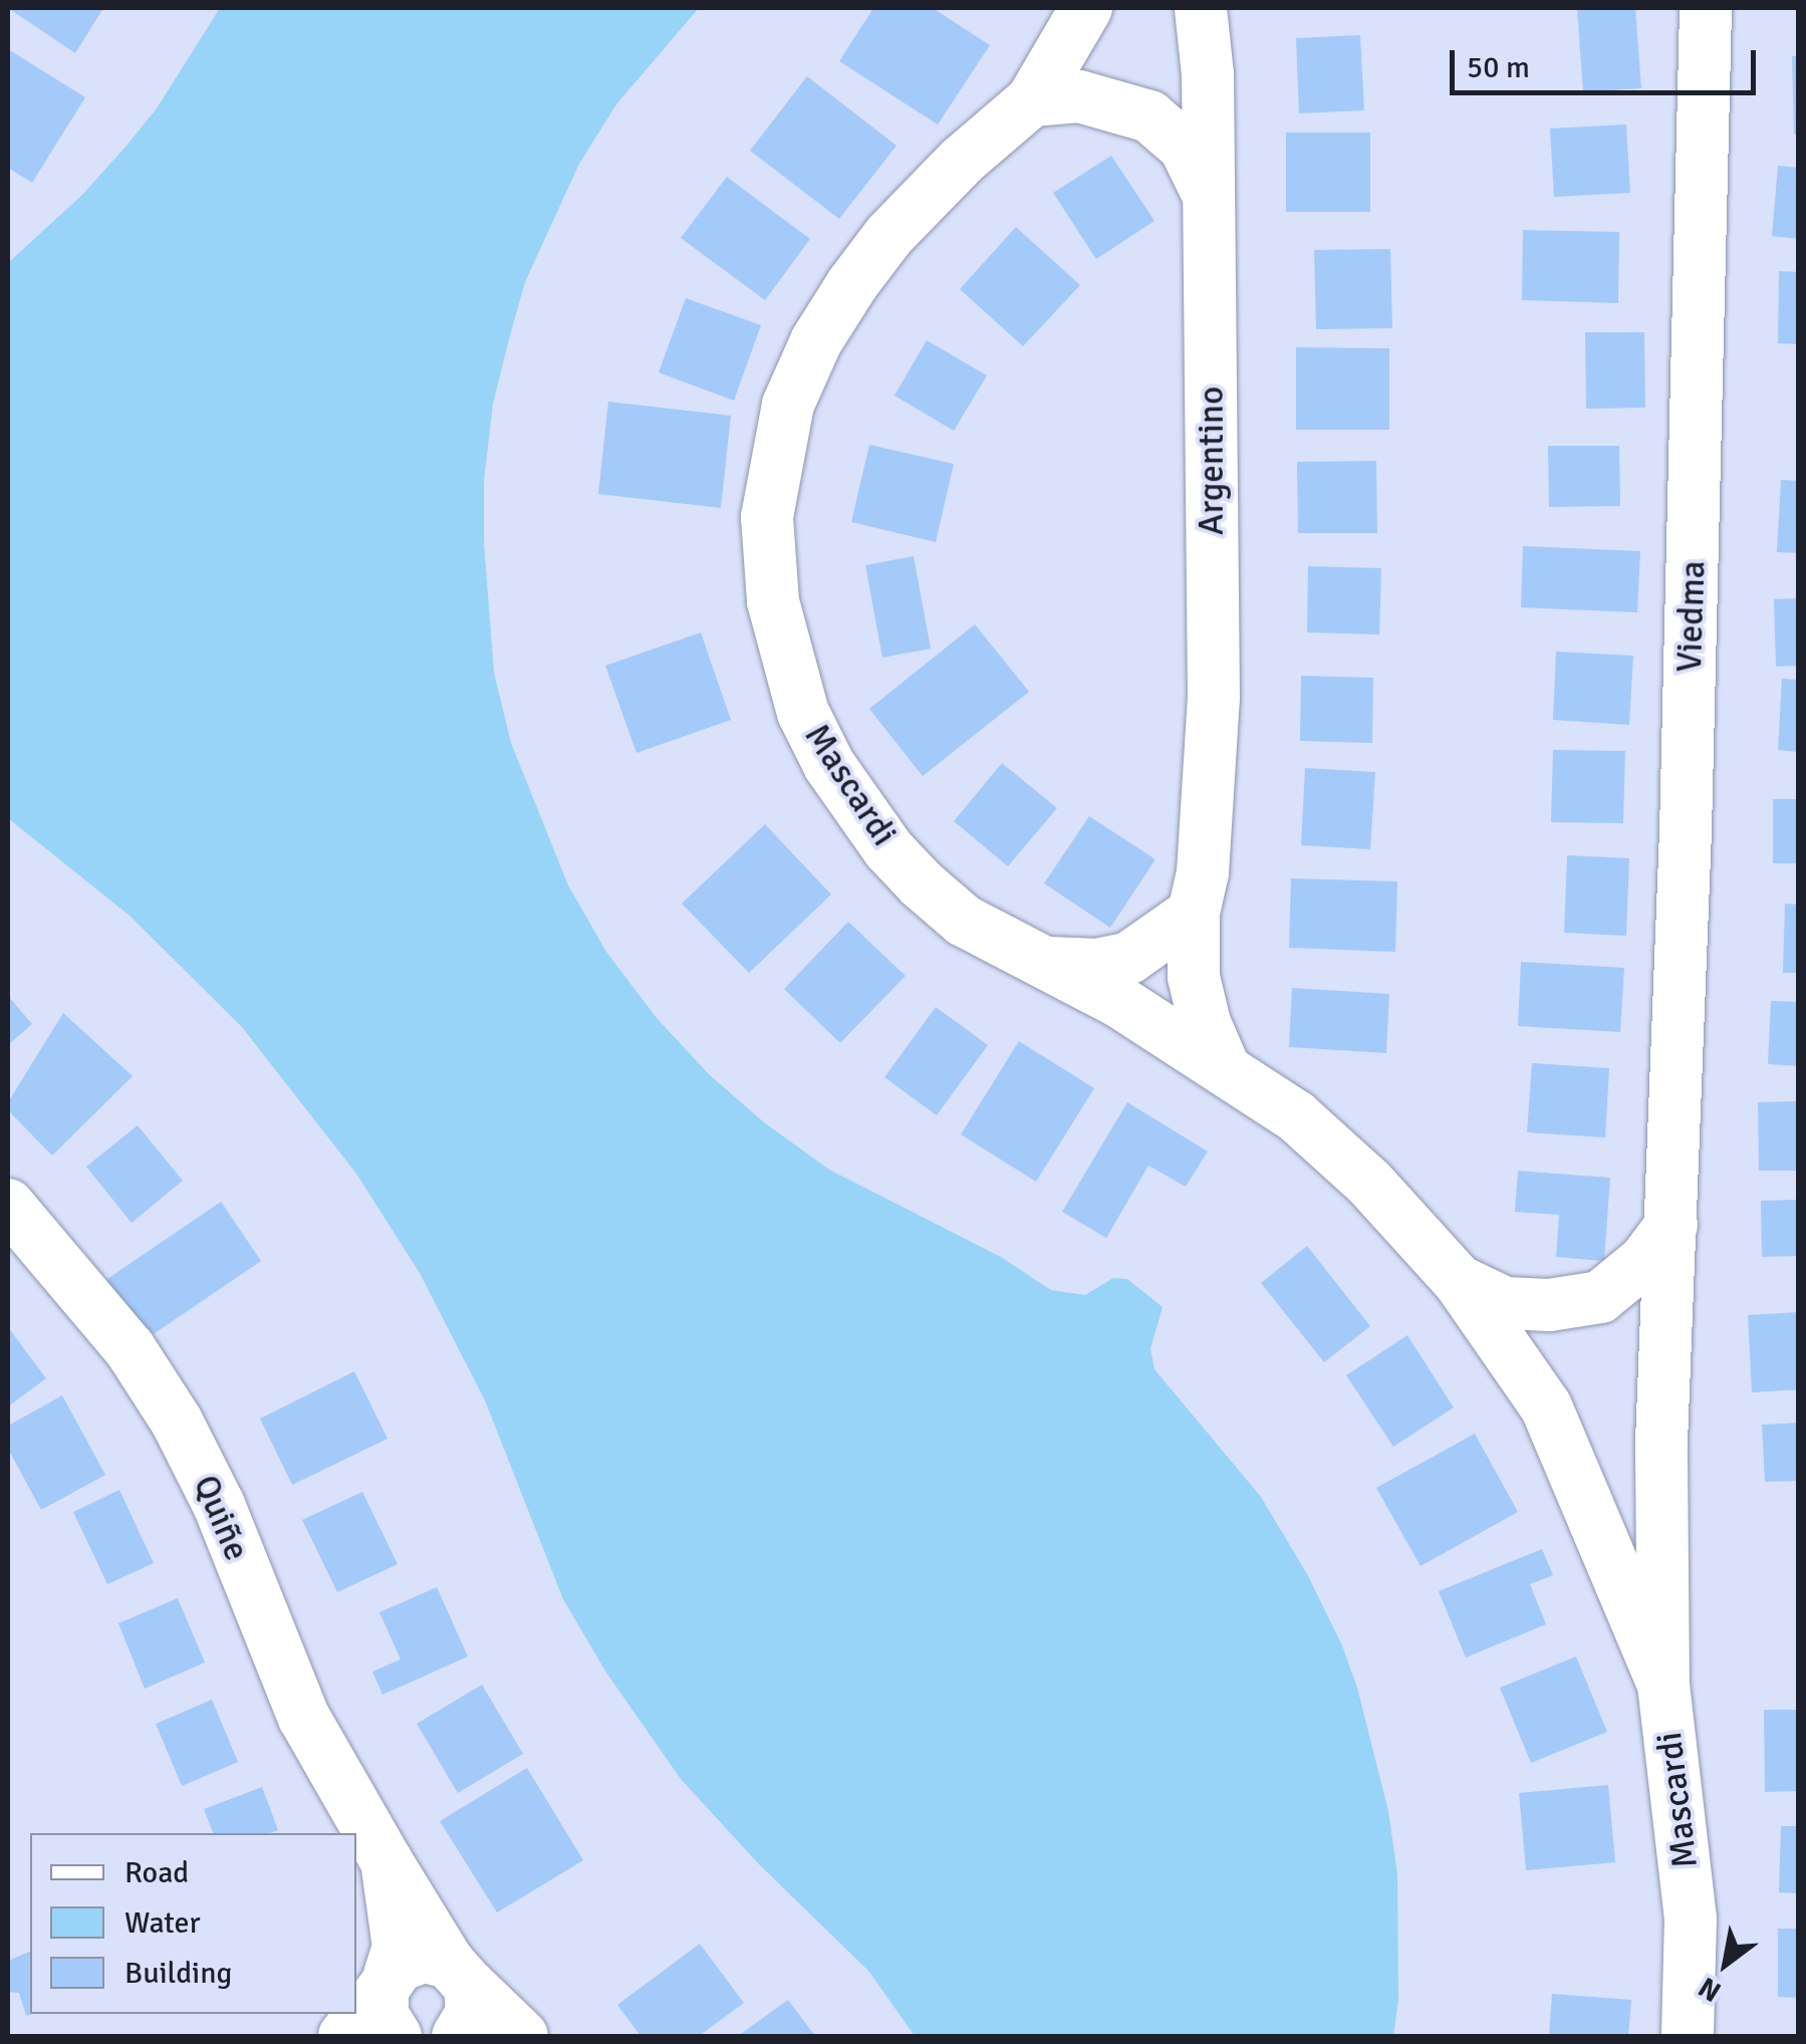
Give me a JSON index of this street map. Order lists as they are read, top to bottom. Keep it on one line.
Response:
{"streets":{"street":["Argentino","Viedma","Mascardi","Quiñe"]},"crossings":[["Argentino","Mascardi"],["Viedma","Mascardi"]],"legend":["Road","Water","Building"],"scale_bar":"50 m","north":"bottom left"}
